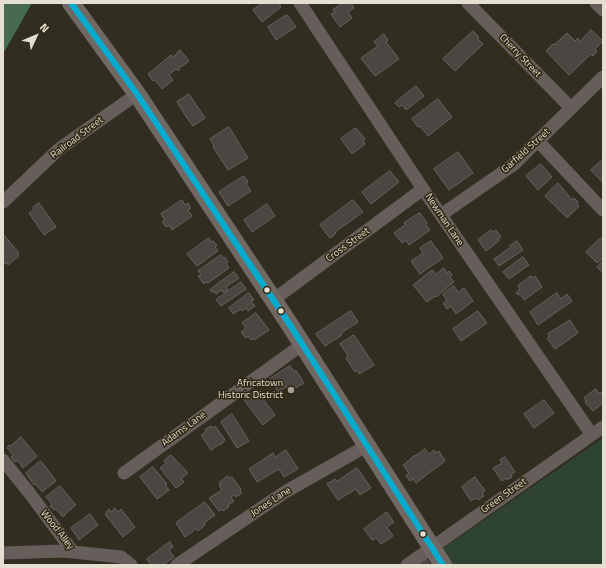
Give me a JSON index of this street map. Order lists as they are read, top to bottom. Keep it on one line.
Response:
{"streets":{"street":["Cherry Street","Railroad Street","Garfield Street","Newman Lane","Cross Street","Adams Lane","Green Street","Jones Lane","Wood Alley"]},"crossings":[["Cherry Street","Garfield Street"],["Garfield Street","Newman Lane"],["Newman Lane","Cross Street"],["Newman Lane","Green Street"]],"places":["Africatown Historic District"],"north":"top right"}
